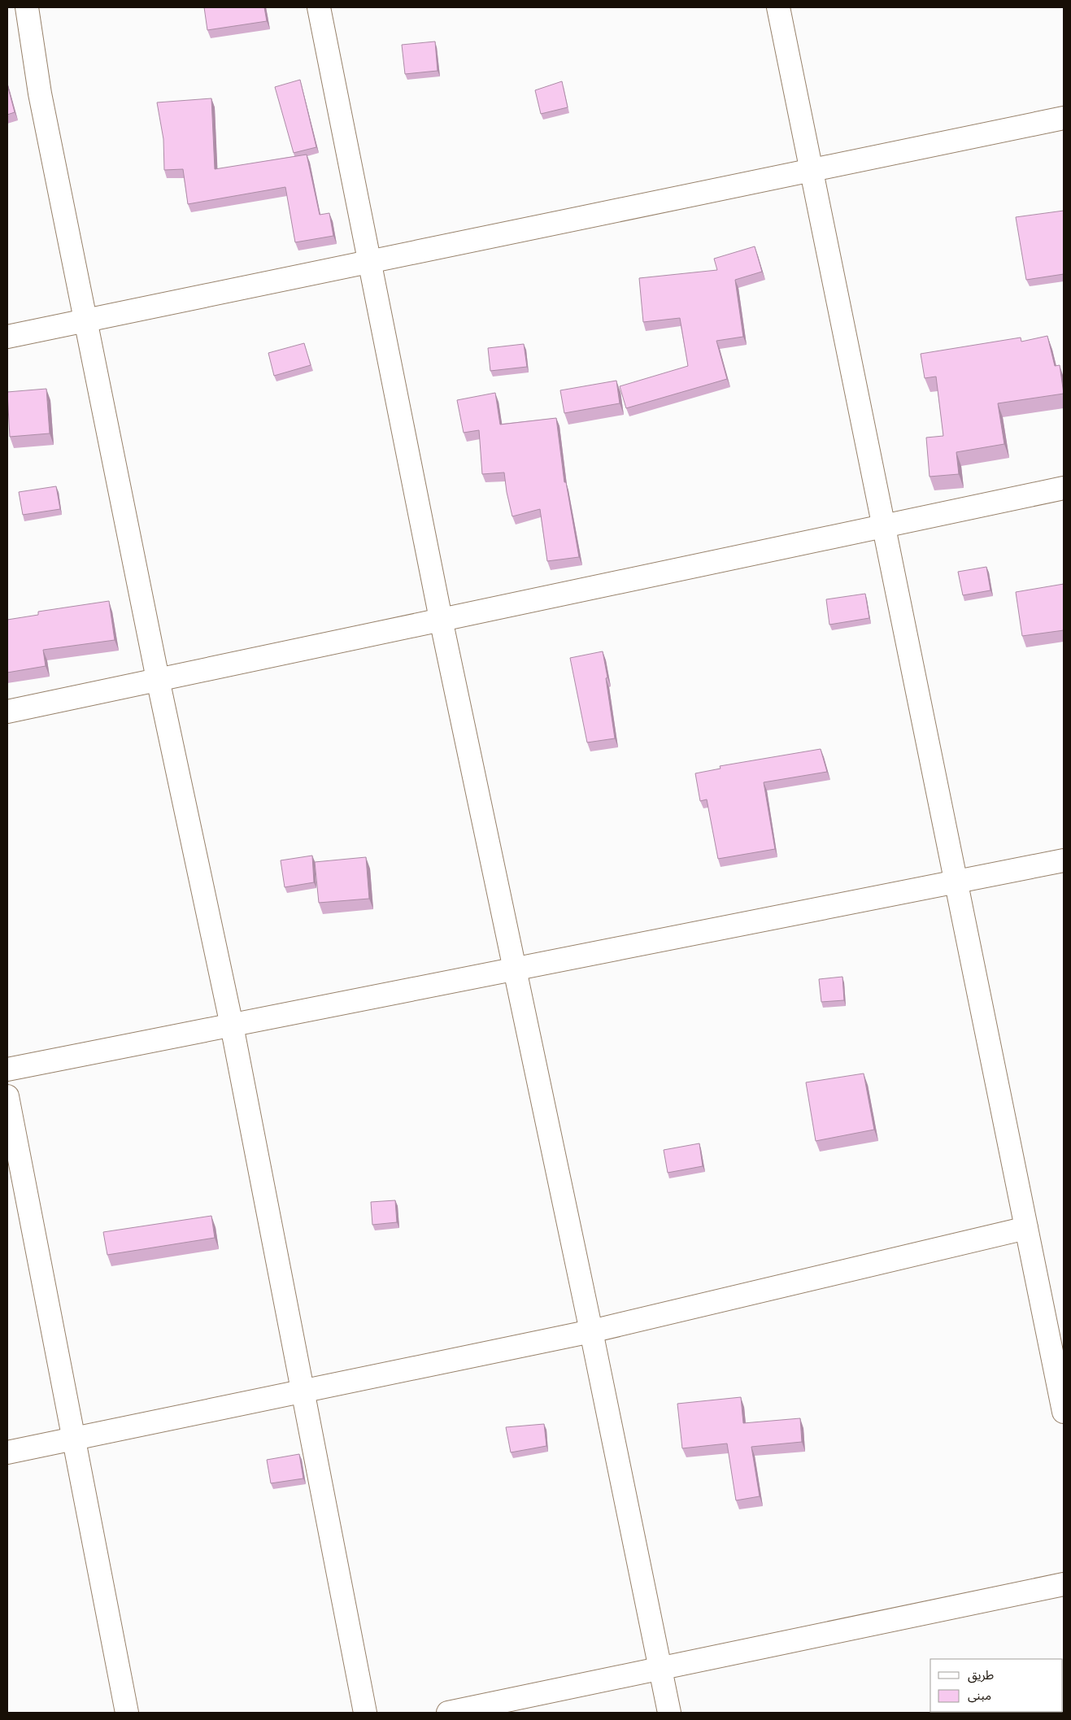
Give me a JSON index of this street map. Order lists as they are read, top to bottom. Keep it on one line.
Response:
{"legend":["طريق","مبنى"]}
